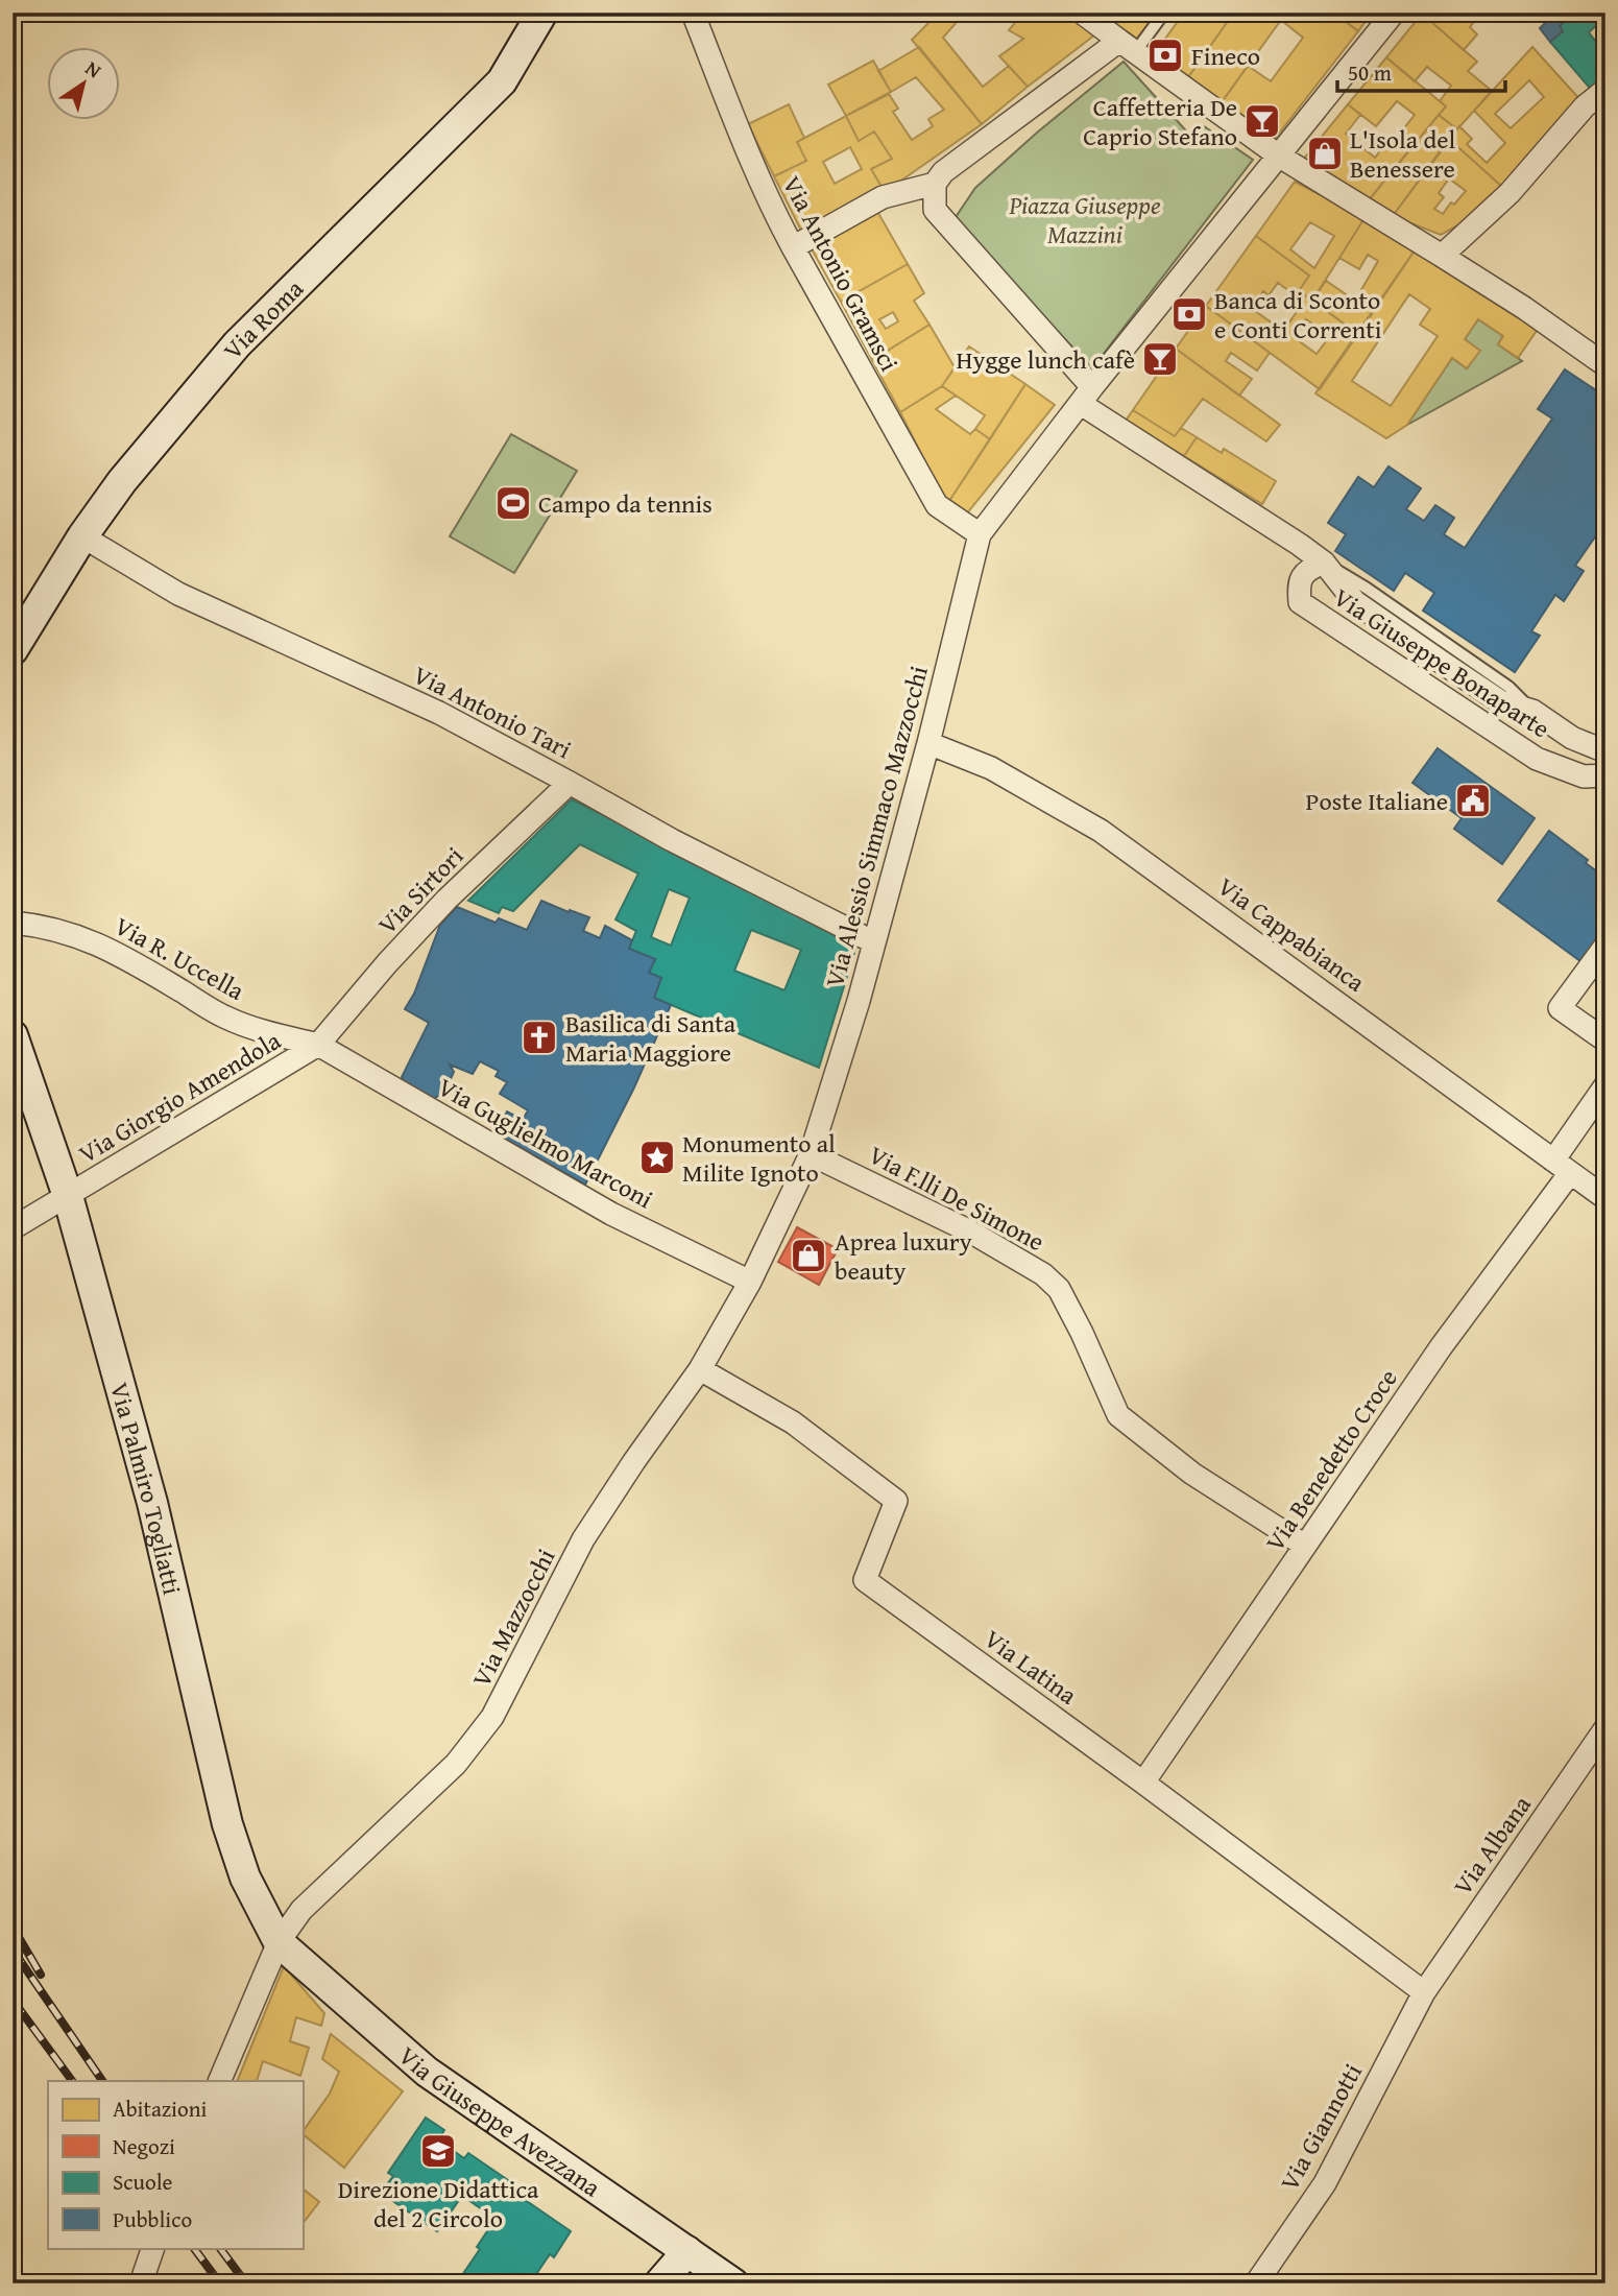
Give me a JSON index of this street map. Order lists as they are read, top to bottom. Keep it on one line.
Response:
{"streets":{"street":["Via Antonio Gramsci","Via Roma","Via Giuseppe Bonaparte","Via Antonio Tari","Via Alessio Simmaco Mazzocchi","Via Sirtori","Via Cappabianca","Via R. Uccella","Via Giorgio Amendola","Via Guglielmo Marconi","Via F.lli De Simone","Via Benedetto Croce","Via Palmiro Togliatti","Via Mazzocchi","Via Latina","Via Albana","Via Giuseppe Avezzana","Via Giannotti"]},"crossings":[["Via Antonio Gramsci","Via Alessio Simmaco Mazzocchi"],["Via Roma","Via Antonio Tari"],["Via Giuseppe Bonaparte","Via Alessio Simmaco Mazzocchi"],["Via Antonio Tari","Via Alessio Simmaco Mazzocchi"],["Via Antonio Tari","Via Sirtori"],["Via Alessio Simmaco Mazzocchi","Via Cappabianca"],["Via Alessio Simmaco Mazzocchi","Via Guglielmo Marconi"],["Via Alessio Simmaco Mazzocchi","Via F.lli De Simone"],["Via Alessio Simmaco Mazzocchi","Via Mazzocchi"],["Via Sirtori","Via R. Uccella"],["Via Sirtori","Via Giorgio Amendola"],["Via Sirtori","Via Guglielmo Marconi"],["Via Cappabianca","Via Benedetto Croce"],["Via R. Uccella","Via Giorgio Amendola"],["Via R. Uccella","Via Guglielmo Marconi"],["Via Giorgio Amendola","Via Guglielmo Marconi"],["Via Giorgio Amendola","Via Palmiro Togliatti"],["Via Guglielmo Marconi","Via Mazzocchi"],["Via F.lli De Simone","Via Benedetto Croce"],["Via Benedetto Croce","Via Latina"],["Via Palmiro Togliatti","Via Mazzocchi"],["Via Palmiro Togliatti","Via Giuseppe Avezzana"],["Via Mazzocchi","Via Latina"],["Via Mazzocchi","Via Giuseppe Avezzana"],["Via Latina","Via Albana"],["Via Latina","Via Giannotti"],["Via Albana","Via Giannotti"]],"parks":["Piazza Giuseppe Mazzini"],"places":{"bank":["Fineco","Banca di Sconto e Conti Correnti"],"bar":["Caffetteria De Caprio Stefano","Hygge lunch cafè"],"shop":["L'Isola del Benessere","Aprea luxury beauty"],"sports":["Campo da tennis"],"public building":["Poste Italiane"],"church":["Basilica di Santa Maria Maggiore"],"place":["Monumento al Milite Ignoto"],"school or university":["Direzione Didattica del 2 Circolo"]},"legend":["Abitazioni","Negozi","Scuole","Pubblico"],"scale_bar":"50 m","north":"top right"}
